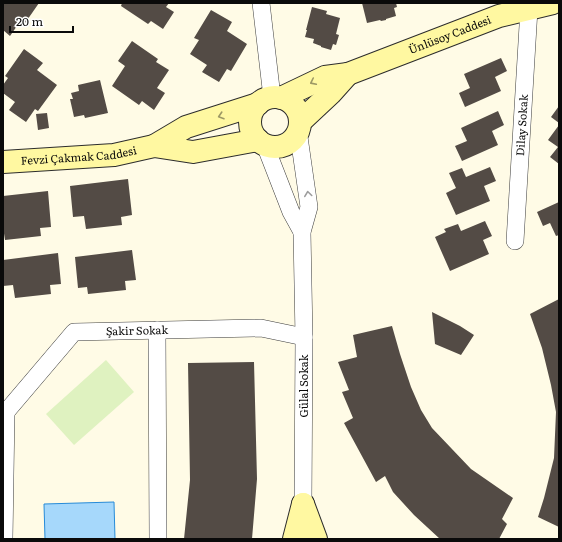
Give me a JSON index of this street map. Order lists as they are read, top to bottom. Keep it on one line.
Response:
{"streets":{"street":["Ünlüsoy Caddesi","Dilay Sokak","Fevzi Çakmak Caddesi","Şakir Sokak","Gülal Sokak"]},"crossings":[["Ünlüsoy Caddesi","Dilay Sokak"],["Ünlüsoy Caddesi","Fevzi Çakmak Caddesi"],["Ünlüsoy Caddesi","Gülal Sokak"],["Fevzi Çakmak Caddesi","Gülal Sokak"],["Şakir Sokak","Gülal Sokak"]],"scale_bar":"20 m"}
